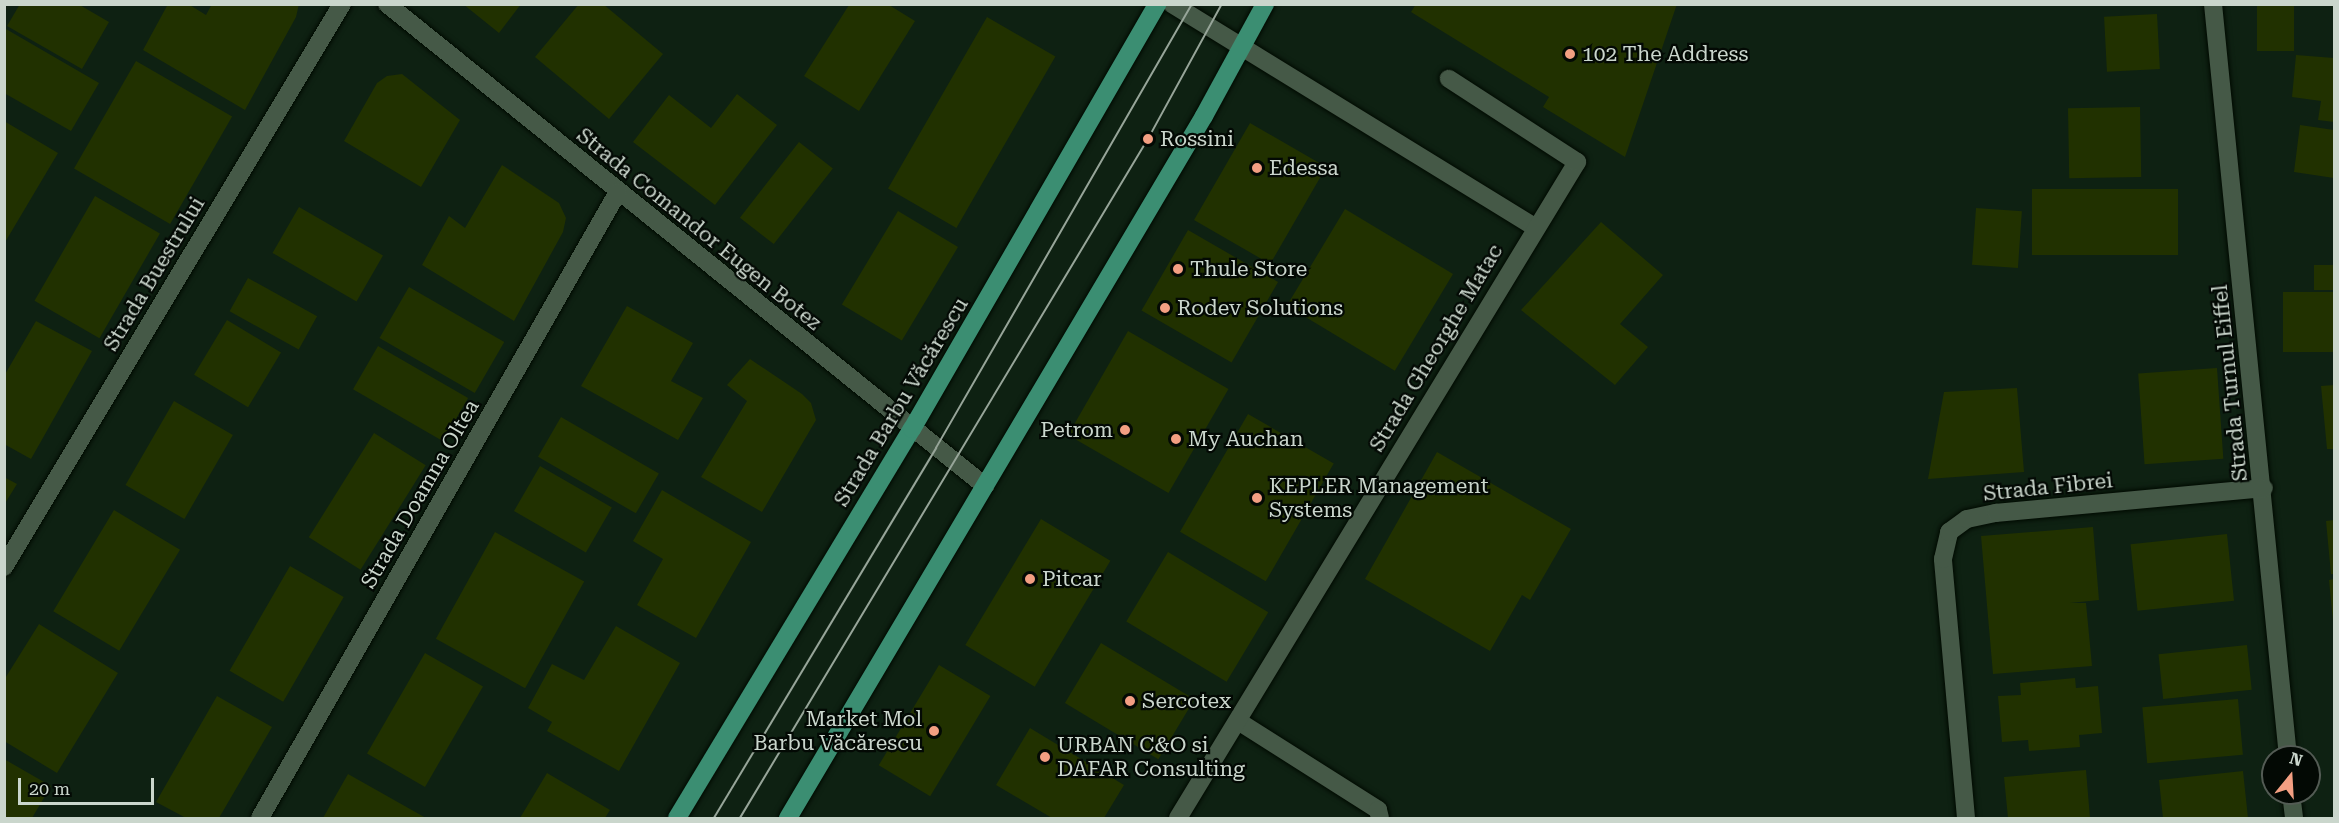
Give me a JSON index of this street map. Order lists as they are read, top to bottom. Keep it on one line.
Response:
{"streets":{"main road":["Strada Barbu Văcărescu"],"street":["Strada Comandor Eugen Botez","Strada Buestrului","Strada Gheorghe Matac","Strada Turnul Eiffel","Strada Fibrei","Strada Doamna Oltea"]},"crossings":[["Strada Comandor Eugen Botez","Strada Barbu Văcărescu"],["Strada Comandor Eugen Botez","Strada Doamna Oltea"],["Strada Turnul Eiffel","Strada Fibrei"]],"places":["102 The Address","Rossini","Edessa","Thule Store","Rodev Solutions","Petrom","My Auchan","KEPLER Management Systems","Pitcar","Sercotex","Market Mol Barbu Văcărescu","URBAN C&O si DAFAR Consulting"],"scale_bar":"20 m","north":"top"}
